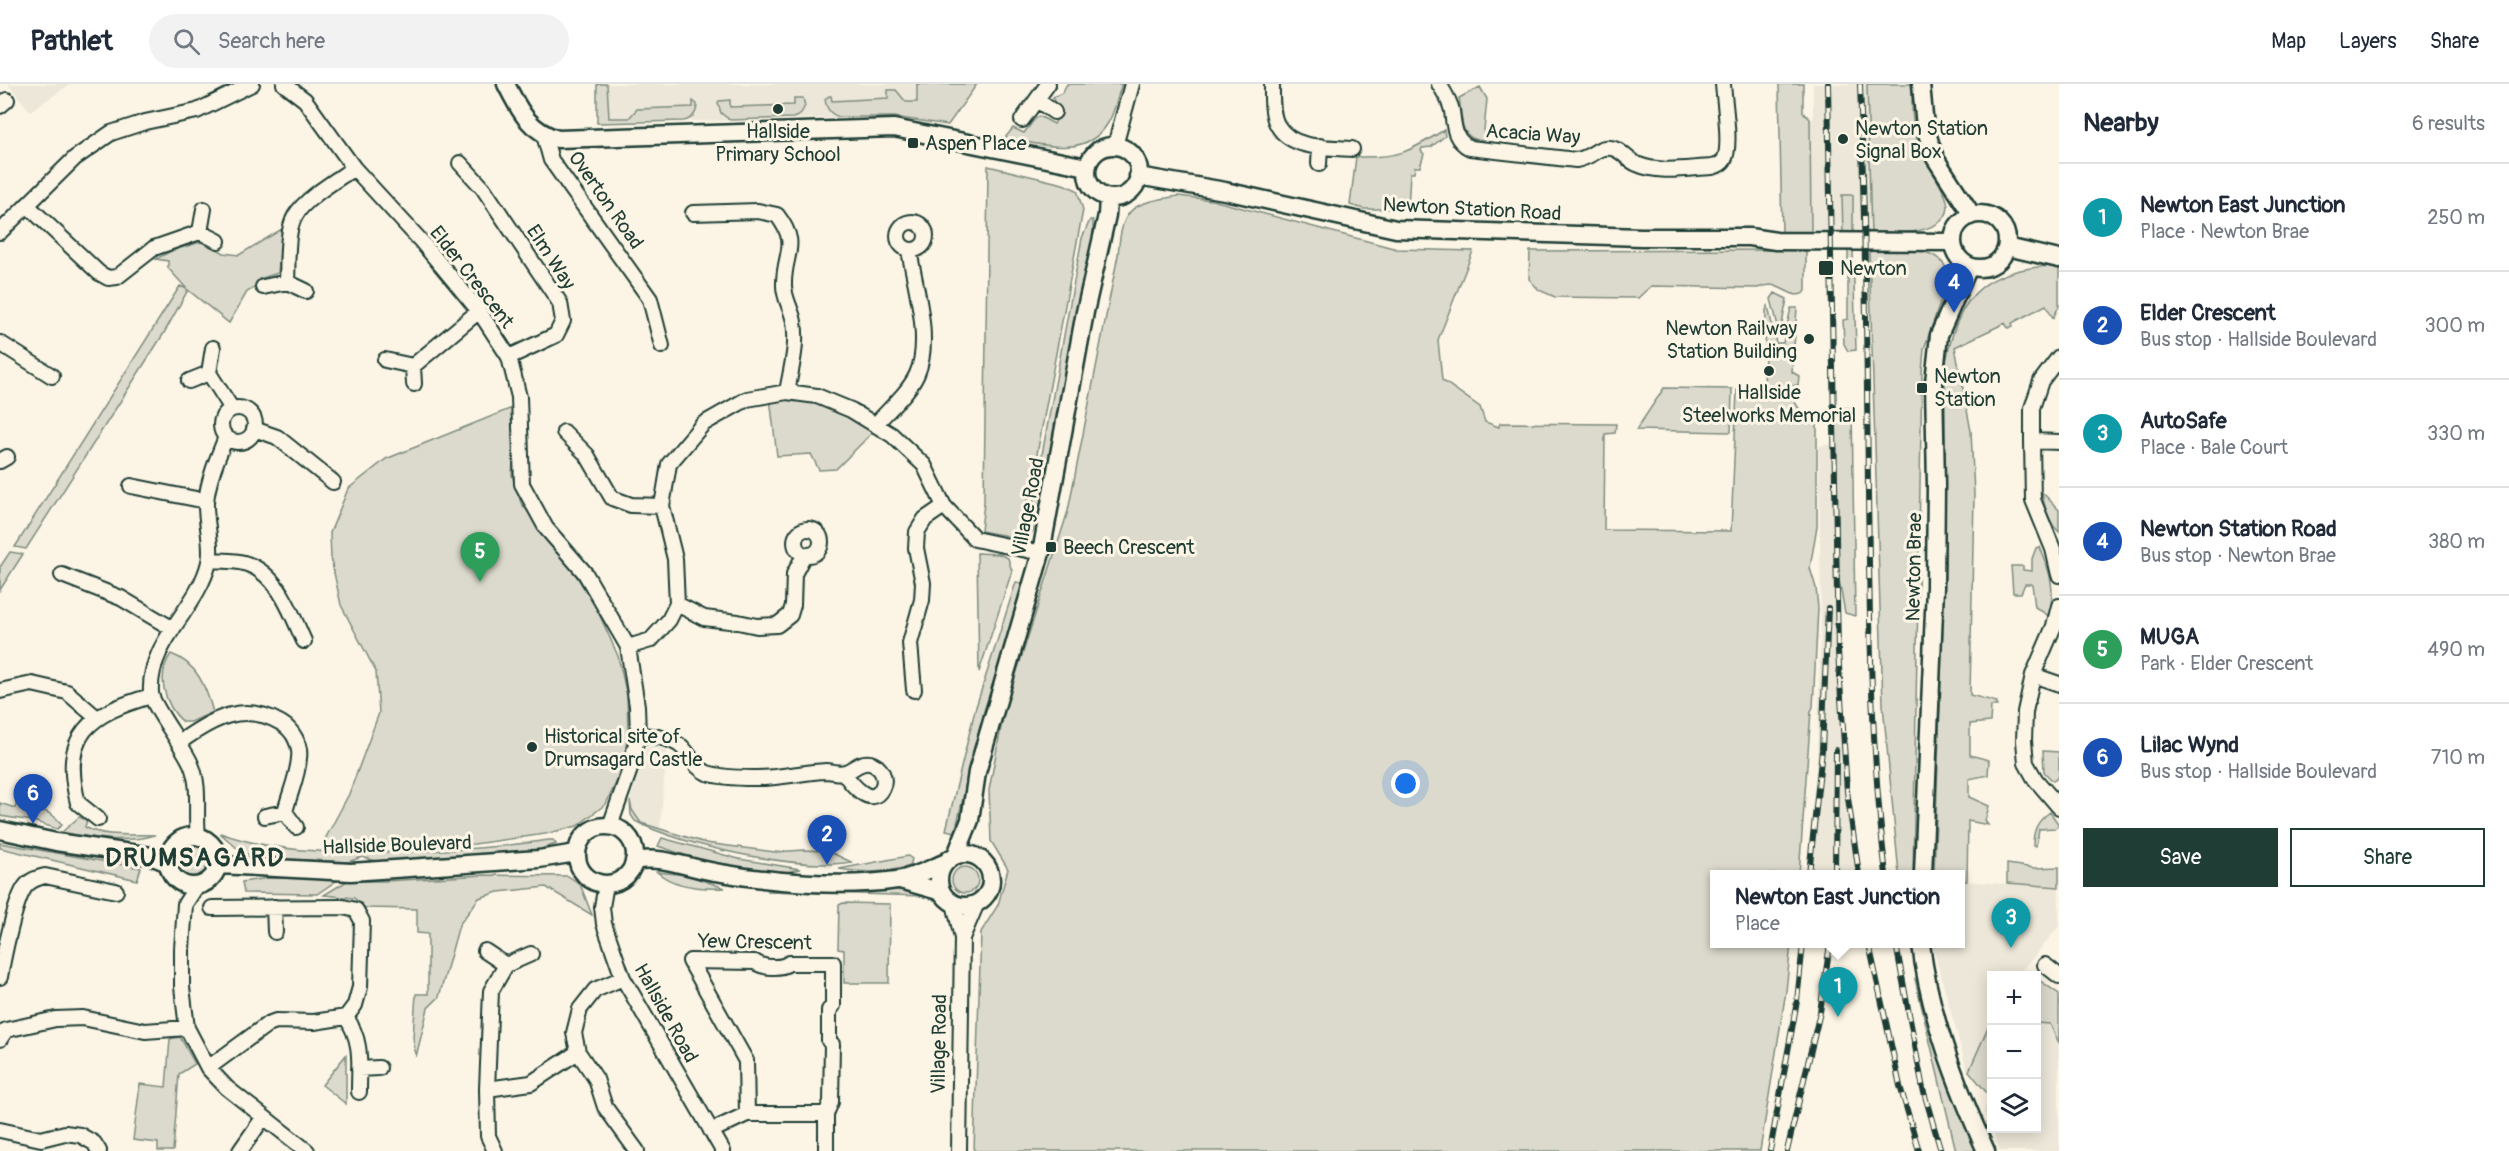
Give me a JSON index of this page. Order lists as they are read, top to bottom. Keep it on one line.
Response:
{"streets":{"street":["Acacia Way","Overton Road","Newton Station Road","Elm Way","Elder Crescent","Village Road","Newton Brae","Hallside Boulevard","Yew Crescent","Hallside Road"]},"crossings":[["Newton Station Road","Village Road"],["Newton Station Road","Newton Brae"],["Elm Way","Elder Crescent"],["Elder Crescent","Hallside Boulevard"],["Elder Crescent","Hallside Road"],["Hallside Boulevard","Hallside Road"]],"districts":["DRUMSAGARD"],"places":{"other":["Hallside Primary School","Newton Station Signal Box","Newton Railway Station Building","Hallside Steelworks Memorial","Historical site of Drumsagard Castle"],"transit":["Aspen Place","Newton","Newton Station","Beech Crescent"]},"page":{"header":"Pathlet","search":"Search here","nav":["Map","Layers","Share"],"heading":["Nearby","6 results"],"list":[{"mark":"1","name":"Newton East Junction","note":"Place · Newton Brae","value":"250 m"},{"mark":"2","name":"Elder Crescent","note":"Bus stop · Hallside Boulevard","value":"300 m"},{"mark":"3","name":"AutoSafe","note":"Place · Bale Court","value":"330 m"},{"mark":"4","name":"Newton Station Road","note":"Bus stop · Newton Brae","value":"380 m"},{"mark":"5","name":"MUGA","note":"Park · Elder Crescent","value":"490 m"},{"mark":"6","name":"Lilac Wynd","note":"Bus stop · Hallside Boulevard","value":"710 m"}],"pins":["4","5","6","2","3","1"],"buttons":["Save","Share"],"popup":["Newton East Junction","Place"],"map_buttons":["+","−"]}}
